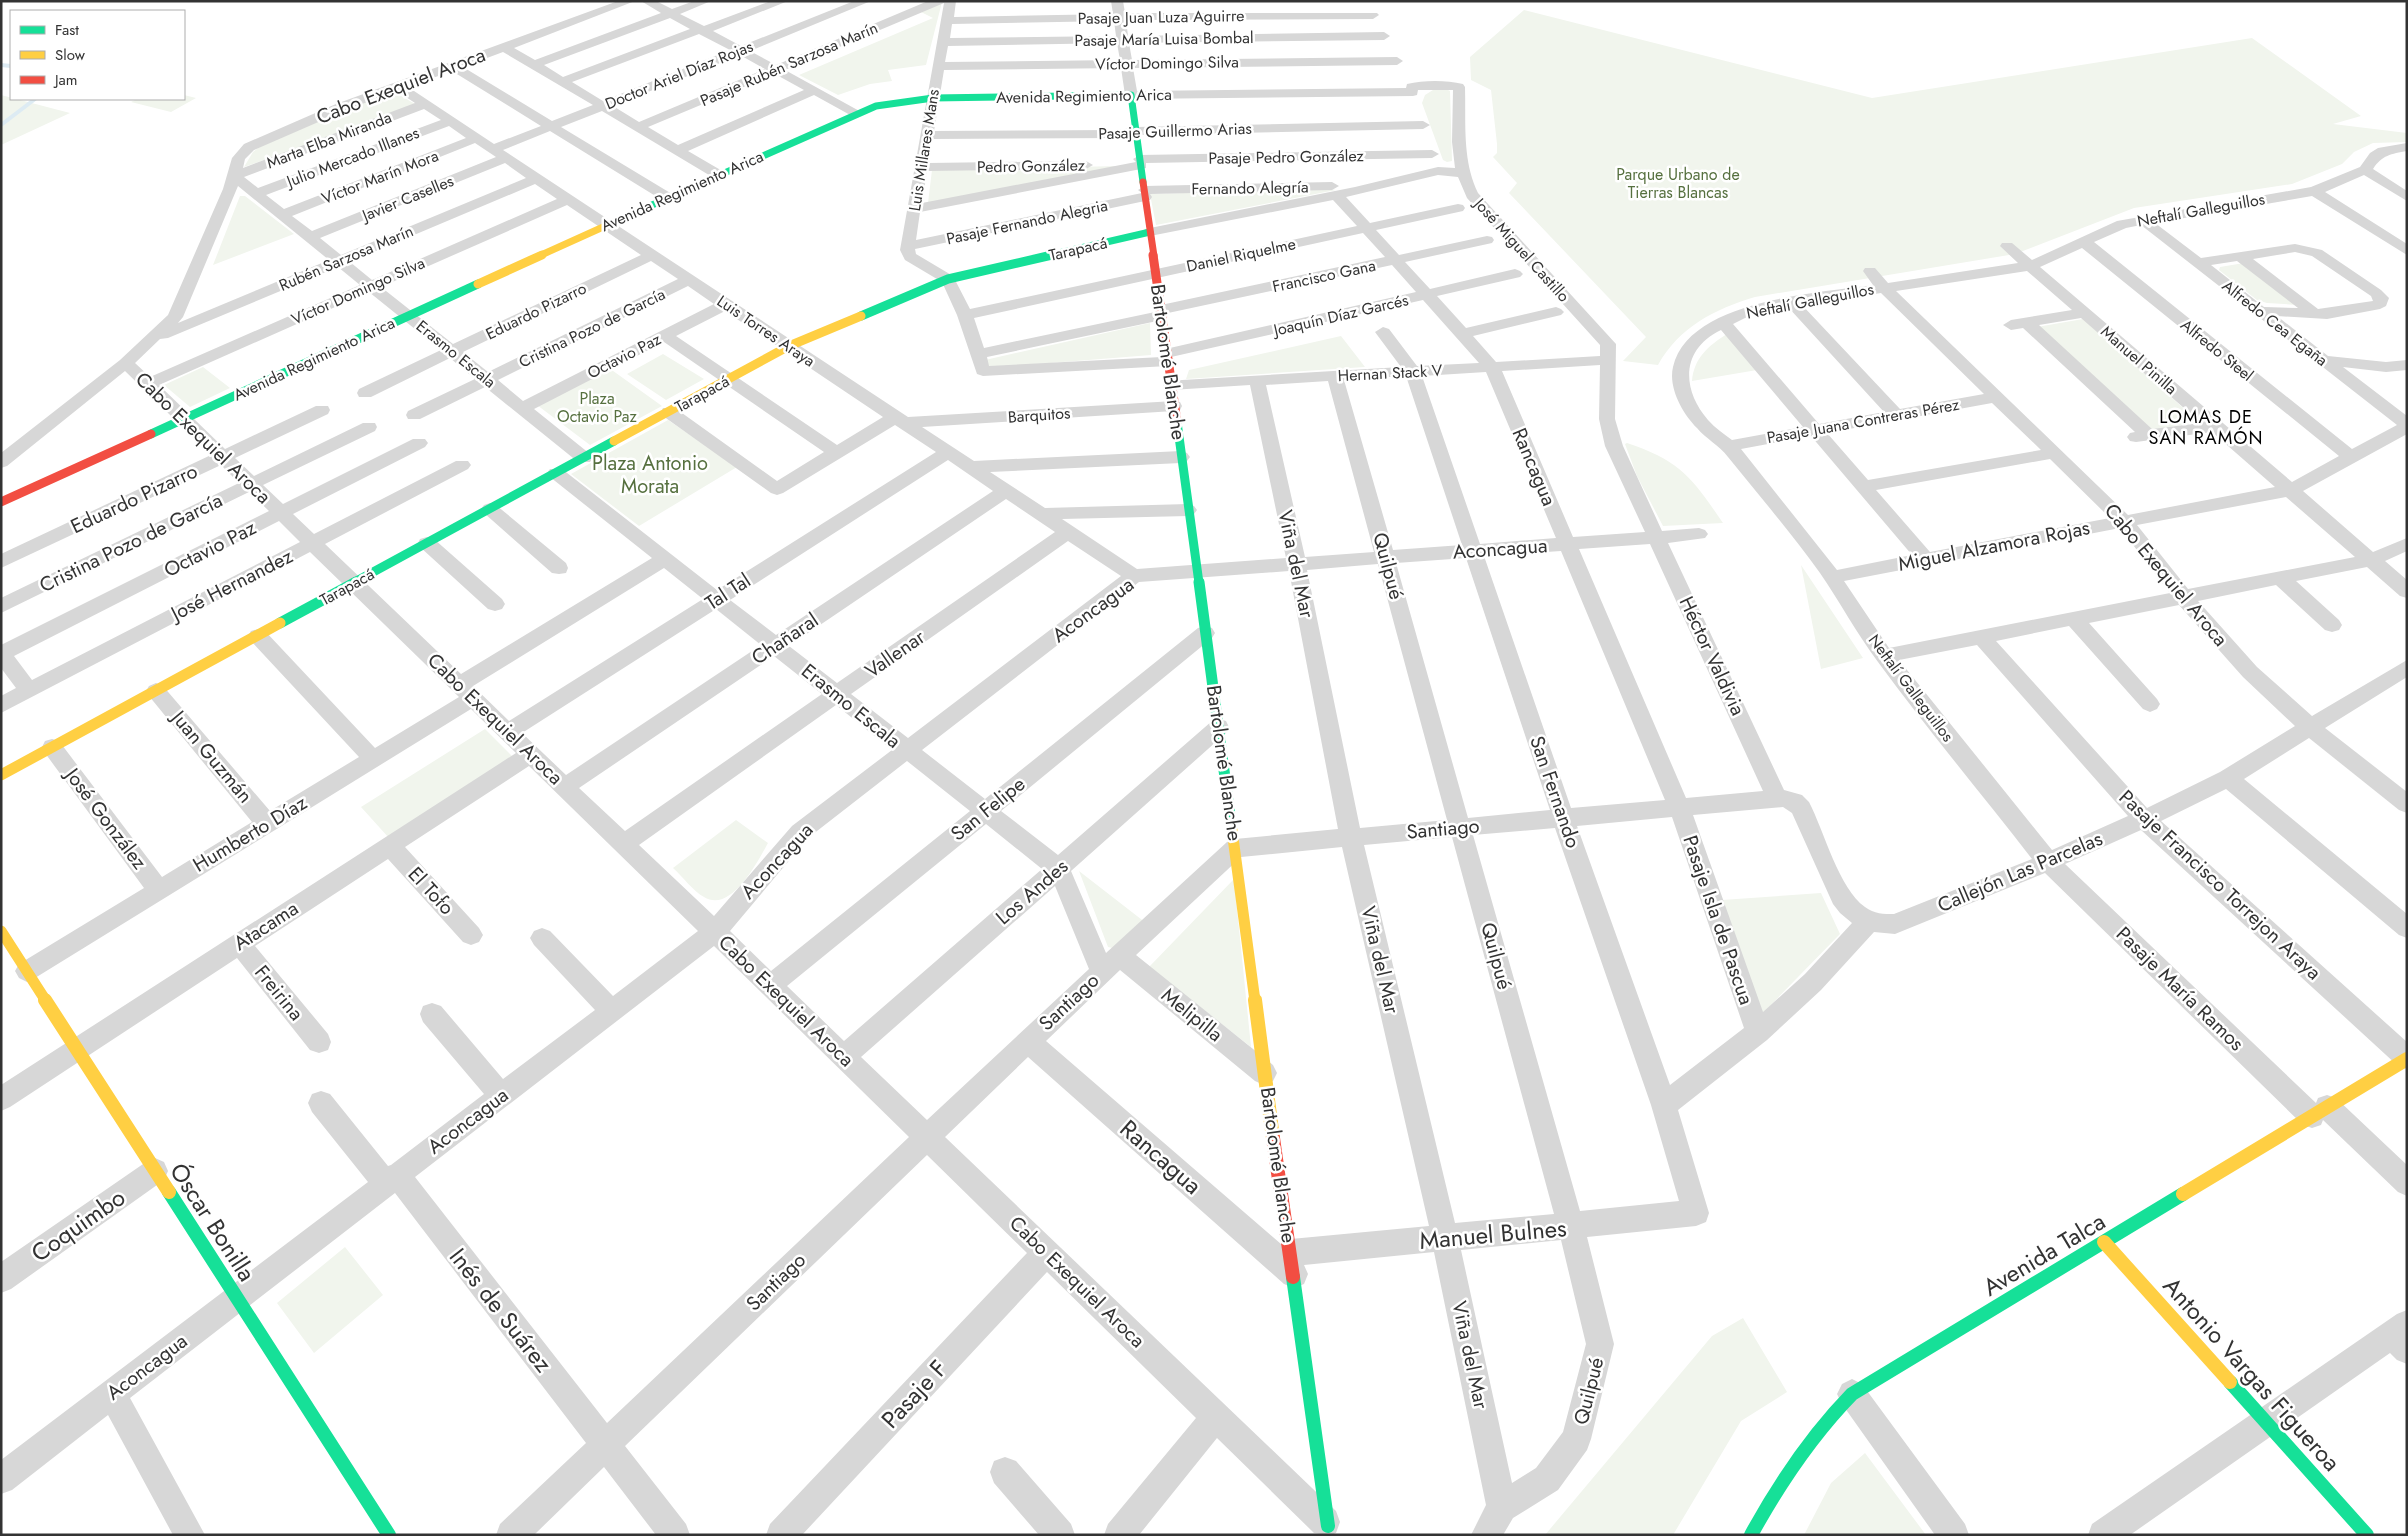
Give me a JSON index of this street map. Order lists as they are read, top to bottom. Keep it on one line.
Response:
{"streets":{"street":["Pasaje Juan Luza Aguirre","Pasaje María Luisa Bombal","Víctor Domingo Silva","Pasaje Rubén Sarzosa Marín","Doctor Ariel Díaz Rojas","Cabo Exequiel Aroca","Avenida Regimiento Arica","Pasaje Guillermo Arias","Marta Elba Miranda","Luis Millares Mans","Julio Mercado Illanes","Pasaje Pedro González","Pedro González","Víctor Marín Mora","Fernando Alegría","Javier Caselles","Neftalí Galleguillos","Pasaje Fernando Alegria","Tarapacá","José Miguel Castillo","Daniel Riquelme","Rubén Sarzosa Marín","Francisco Gana","Eduardo Pizarro","Joaquín Díaz Garcés","Alfredo Cea Egaña","Cristina Pozo de García","Luis Torres Araya","Alfredo Steel","Erasmo Escala","Octavio Paz","Manuel Pinilla","Bartolomé Blanche","Hernan Stack V","Barquitos","Pasaje Juana Contreras Pérez","Rancagua","Miguel Alzamora Rojas","Aconcagua","Viña del Mar","Quilpué","José Hernandez","Tal Tal","Chañaral","Vallenar","Héctor Valdivia","Juan Guzmán","San Fernando","San Felipe","José González","Santiago","Humberto Díaz","Callejón Las Parcelas","Pasaje Francisco Torrejon Araya","El Tofo","Los Andes","Pasaje Isla de Pascua","Atacama","Pasaje María Ramos","Freirina","Melipilla","Óscar Bonilla","Coquimbo","Manuel Bulnes","Avenida Talca","Inés de Suárez","Antonio Vargas Figueroa","Pasaje F"]},"crossings":[["Pasaje Juan Luza Aguirre","Luis Millares Mans"],["Pasaje Juan Luza Aguirre","Bartolomé Blanche"],["Pasaje María Luisa Bombal","Luis Millares Mans"],["Pasaje María Luisa Bombal","Bartolomé Blanche"],["Víctor Domingo Silva","Cabo Exequiel Aroca"],["Víctor Domingo Silva","Avenida Regimiento Arica"],["Víctor Domingo Silva","Luis Millares Mans"],["Víctor Domingo Silva","José Miguel Castillo"],["Víctor Domingo Silva","Luis Torres Araya"],["Víctor Domingo Silva","Erasmo Escala"],["Víctor Domingo Silva","Bartolomé Blanche"],["Doctor Ariel Díaz Rojas","Javier Caselles"],["Doctor Ariel Díaz Rojas","Luis Torres Araya"],["Cabo Exequiel Aroca","Avenida Regimiento Arica"],["Cabo Exequiel Aroca","Marta Elba Miranda"],["Cabo Exequiel Aroca","Neftalí Galleguillos"],["Cabo Exequiel Aroca","Tarapacá"],["Cabo Exequiel Aroca","Rubén Sarzosa Marín"],["Cabo Exequiel Aroca","Eduardo Pizarro"],["Cabo Exequiel Aroca","Cristina Pozo de García"],["Cabo Exequiel Aroca","Luis Torres Araya"],["Cabo Exequiel Aroca","Erasmo Escala"],["Cabo Exequiel Aroca","Octavio Paz"],["Cabo Exequiel Aroca","Bartolomé Blanche"],["Cabo Exequiel Aroca","Pasaje Juana Contreras Pérez"],["Cabo Exequiel Aroca","Miguel Alzamora Rojas"],["Cabo Exequiel Aroca","Aconcagua"],["Cabo Exequiel Aroca","José Hernandez"],["Cabo Exequiel Aroca","Tal Tal"],["Cabo Exequiel Aroca","Chañaral"],["Cabo Exequiel Aroca","Vallenar"],["Cabo Exequiel Aroca","San Felipe"],["Cabo Exequiel Aroca","Santiago"],["Cabo Exequiel Aroca","Humberto Díaz"],["Cabo Exequiel Aroca","Callejón Las Parcelas"],["Cabo Exequiel Aroca","Los Andes"],["Cabo Exequiel Aroca","Atacama"],["Cabo Exequiel Aroca","Pasaje F"],["Avenida Regimiento Arica","Luis Millares Mans"],["Avenida Regimiento Arica","José Miguel Castillo"],["Avenida Regimiento Arica","Luis Torres Araya"],["Avenida Regimiento Arica","Erasmo Escala"],["Avenida Regimiento Arica","Bartolomé Blanche"],["Pasaje Guillermo Arias","Luis Millares Mans"],["Pasaje Guillermo Arias","Bartolomé Blanche"],["Marta Elba Miranda","Luis Torres Araya"],["Marta Elba Miranda","Erasmo Escala"],["Luis Millares Mans","Pasaje Pedro González"],["Luis Millares Mans","Pedro González"],["Luis Millares Mans","Pasaje Fernando Alegria"],["Julio Mercado Illanes","Luis Torres Araya"],["Julio Mercado Illanes","Erasmo Escala"],["Pasaje Pedro González","Pedro González"],["Pasaje Pedro González","Bartolomé Blanche"],["Pedro González","Bartolomé Blanche"],["Víctor Marín Mora","Luis Torres Araya"],["Víctor Marín Mora","Erasmo Escala"],["Fernando Alegría","Pasaje Fernando Alegria"],["Fernando Alegría","Tarapacá"],["Fernando Alegría","Bartolomé Blanche"],["Javier Caselles","Luis Torres Araya"],["Javier Caselles","Erasmo Escala"],["Neftalí Galleguillos","Alfredo Cea Egaña"],["Neftalí Galleguillos","Alfredo Steel"],["Neftalí Galleguillos","Manuel Pinilla"],["Neftalí Galleguillos","Pasaje Juana Contreras Pérez"],["Neftalí Galleguillos","Miguel Alzamora Rojas"],["Neftalí Galleguillos","Callejón Las Parcelas"],["Neftalí Galleguillos","Pasaje María Ramos"],["Pasaje Fernando Alegria","Bartolomé Blanche"],["Tarapacá","José Miguel Castillo"],["Tarapacá","Luis Torres Araya"],["Tarapacá","Erasmo Escala"],["Tarapacá","Bartolomé Blanche"],["Tarapacá","Rancagua"],["Tarapacá","Juan Guzmán"],["Tarapacá","José González"],["José Miguel Castillo","Hernan Stack V"],["José Miguel Castillo","Héctor Valdivia"],["Daniel Riquelme","Bartolomé Blanche"],["Daniel Riquelme","Rancagua"],["Rubén Sarzosa Marín","Luis Torres Araya"],["Rubén Sarzosa Marín","Erasmo Escala"],["Francisco Gana","Joaquín Díaz Garcés"],["Francisco Gana","Bartolomé Blanche"],["Francisco Gana","Rancagua"],["Eduardo Pizarro","Luis Torres Araya"],["Eduardo Pizarro","Erasmo Escala"],["Joaquín Díaz Garcés","Bartolomé Blanche"],["Joaquín Díaz Garcés","Rancagua"],["Alfredo Cea Egaña","Miguel Alzamora Rojas"],["Cristina Pozo de García","Luis Torres Araya"],["Cristina Pozo de García","Erasmo Escala"],["Luis Torres Araya","Octavio Paz"],["Luis Torres Araya","Barquitos"],["Luis Torres Araya","Aconcagua"],["Luis Torres Araya","Tal Tal"],["Luis Torres Araya","Chañaral"],["Luis Torres Araya","Vallenar"],["Alfredo Steel","Miguel Alzamora Rojas"],["Erasmo Escala","Octavio Paz"],["Erasmo Escala","Aconcagua"],["Erasmo Escala","Tal Tal"],["Erasmo Escala","Chañaral"],["Erasmo Escala","Vallenar"],["Erasmo Escala","San Felipe"],["Erasmo Escala","Santiago"],["Erasmo Escala","Humberto Díaz"],["Erasmo Escala","Los Andes"],["Erasmo Escala","Melipilla"],["Manuel Pinilla","Miguel Alzamora Rojas"],["Bartolomé Blanche","Hernan Stack V"],["Bartolomé Blanche","Barquitos"],["Bartolomé Blanche","Rancagua"],["Bartolomé Blanche","Aconcagua"],["Bartolomé Blanche","San Felipe"],["Bartolomé Blanche","Santiago"],["Bartolomé Blanche","Los Andes"],["Bartolomé Blanche","Melipilla"],["Bartolomé Blanche","Manuel Bulnes"],["Hernan Stack V","Rancagua"],["Hernan Stack V","Viña del Mar"],["Hernan Stack V","Quilpué"],["Hernan Stack V","Héctor Valdivia"],["Hernan Stack V","San Fernando"],["Rancagua","Aconcagua"],["Rancagua","Santiago"],["Rancagua","Pasaje Isla de Pascua"],["Rancagua","Manuel Bulnes"],["Aconcagua","Viña del Mar"],["Aconcagua","Quilpué"],["Aconcagua","Héctor Valdivia"],["Aconcagua","San Fernando"],["Aconcagua","Óscar Bonilla"],["Aconcagua","Inés de Suárez"],["Viña del Mar","Quilpué"],["Viña del Mar","Santiago"],["Viña del Mar","Manuel Bulnes"],["Quilpué","Santiago"],["Quilpué","Manuel Bulnes"],["Héctor Valdivia","Santiago"],["Juan Guzmán","Humberto Díaz"],["San Fernando","Santiago"],["San Fernando","Manuel Bulnes"],["José González","Humberto Díaz"],["Santiago","Pasaje Isla de Pascua"],["Santiago","Melipilla"],["Santiago","Inés de Suárez"],["Humberto Díaz","Óscar Bonilla"],["Callejón Las Parcelas","Pasaje Francisco Torrejon Araya"],["Callejón Las Parcelas","Pasaje María Ramos"],["Pasaje Francisco Torrejon Araya","Avenida Talca"],["El Tofo","Atacama"],["Atacama","Freirina"],["Atacama","Óscar Bonilla"],["Pasaje María Ramos","Avenida Talca"],["Óscar Bonilla","Coquimbo"],["Avenida Talca","Antonio Vargas Figueroa"]],"districts":["LOMAS DE SAN RAMÓN"],"parks":["Parque Urbano de Tierras Blancas","Plaza Octavio Paz","Plaza Antonio Morata"],"legend":["Fast","Slow","Jam"]}
